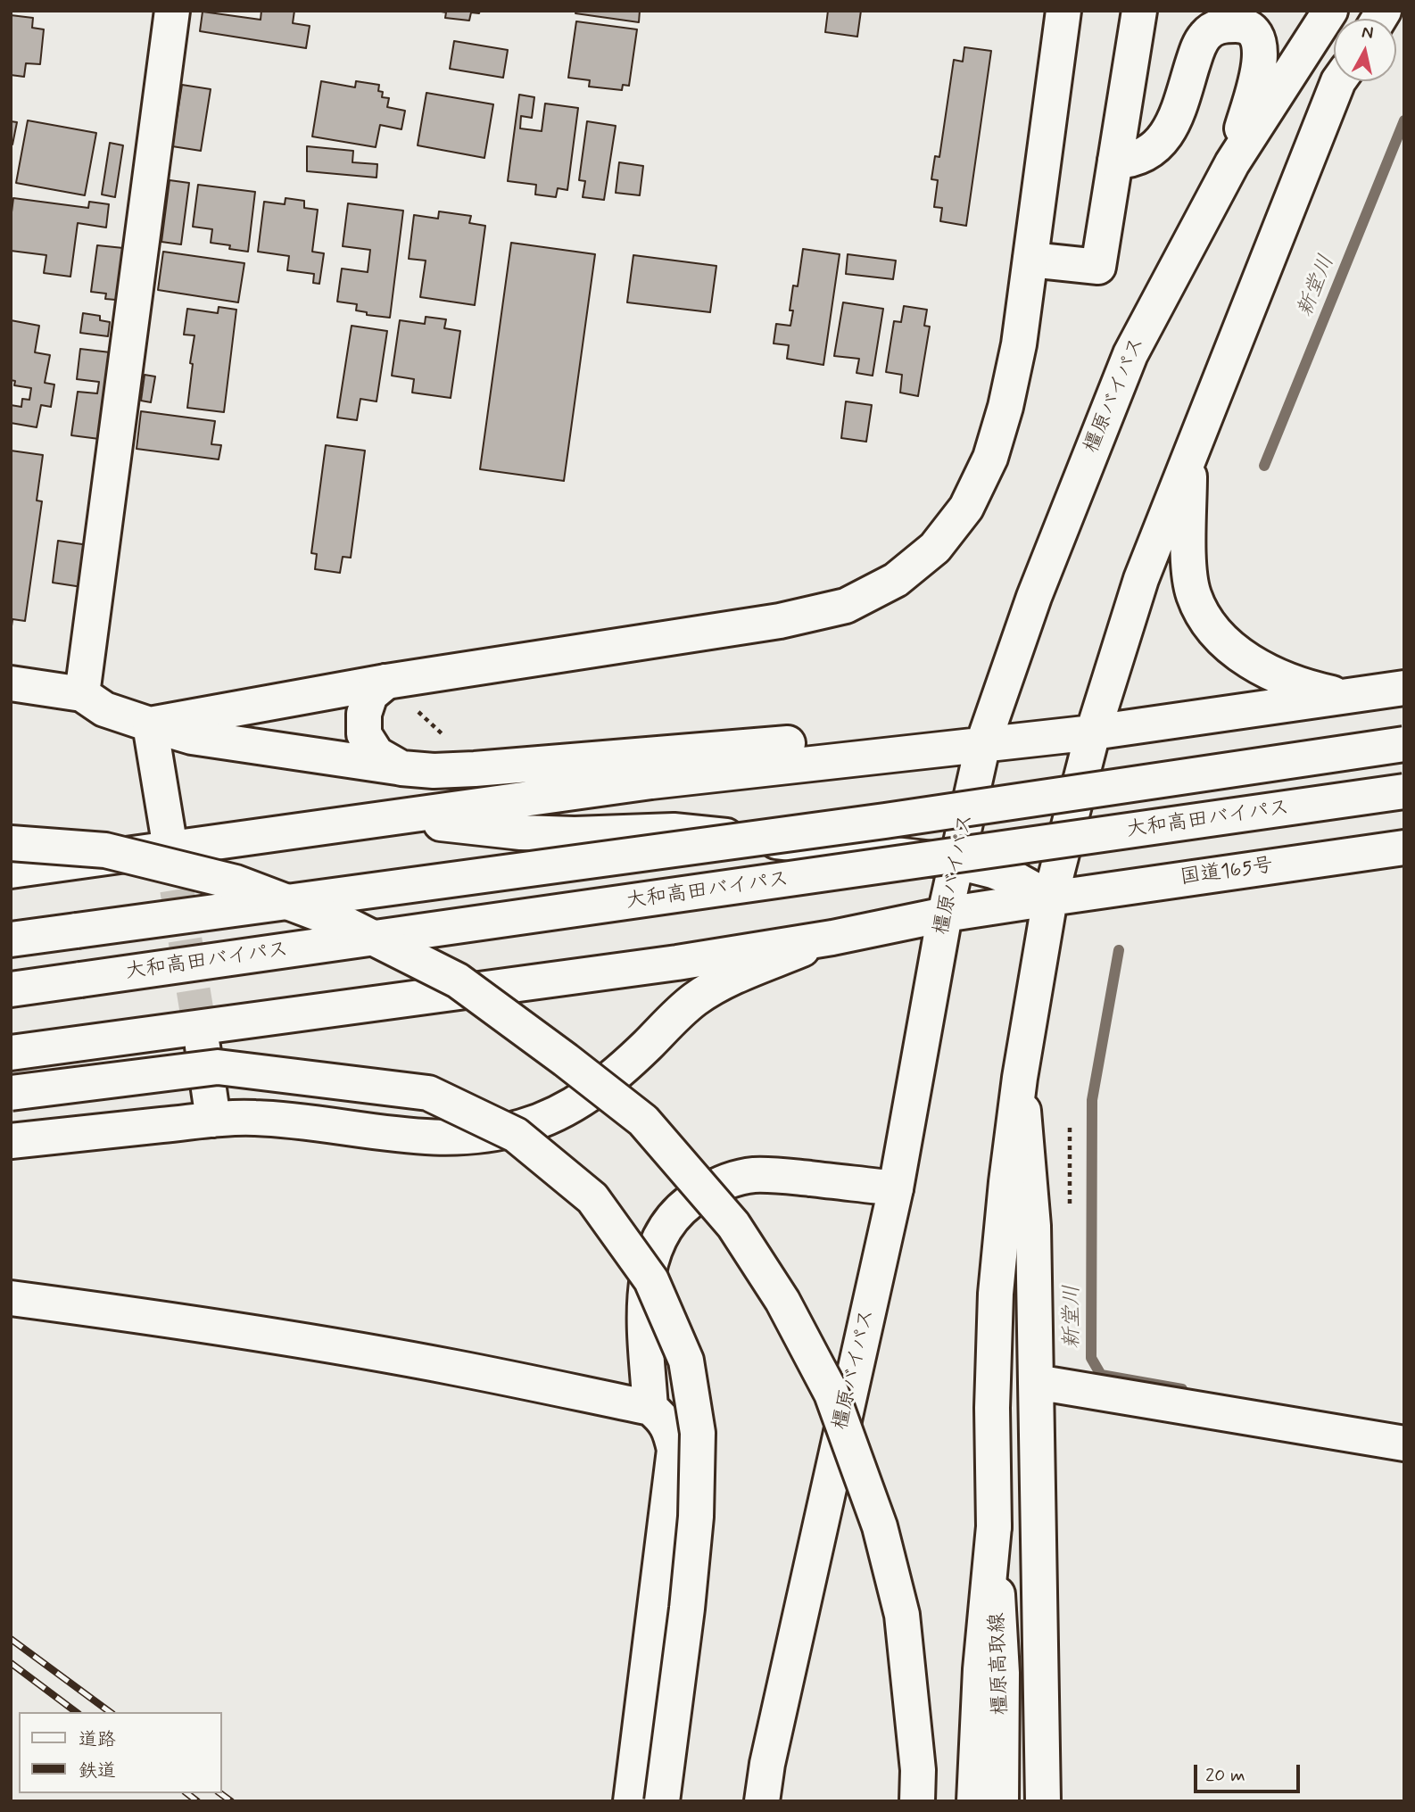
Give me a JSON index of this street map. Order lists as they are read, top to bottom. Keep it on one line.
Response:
{"streets":{"main road":["橿原バイパス","大和高田バイパス","国道165号","橿原高取線"]},"crossings":[["橿原バイパス","国道165号"]],"water":["新堂川"],"legend":["道路","鉄道"],"scale_bar":"20 m","north":"top"}
